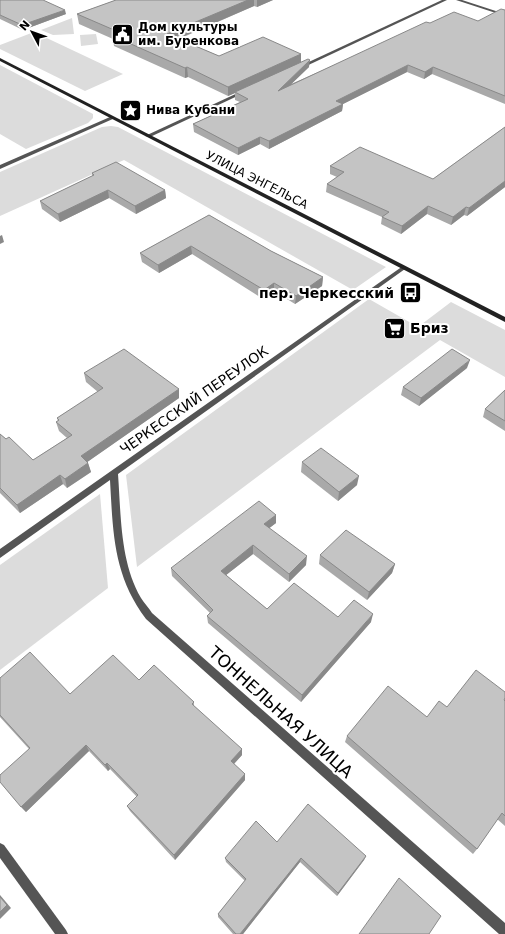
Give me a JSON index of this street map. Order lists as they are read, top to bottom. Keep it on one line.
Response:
{"streets":{"street":["УЛИЦА ЭНГЕЛЬСА","ЧЕРКЕССКИЙ ПЕРЕУЛОК","ТОННЕЛЬНАЯ УЛИЦА"]},"crossings":[["УЛИЦА ЭНГЕЛЬСА","ЧЕРКЕССКИЙ ПЕРЕУЛОК"],["ЧЕРКЕССКИЙ ПЕРЕУЛОК","ТОННЕЛЬНАЯ УЛИЦА"]],"places":{"public building":["Дом культуры им. Буренкова"],"place":["Нива Кубани"],"bus stop":["пер. Черкесский"],"supermarket":["Бриз"]},"north":"top left"}
